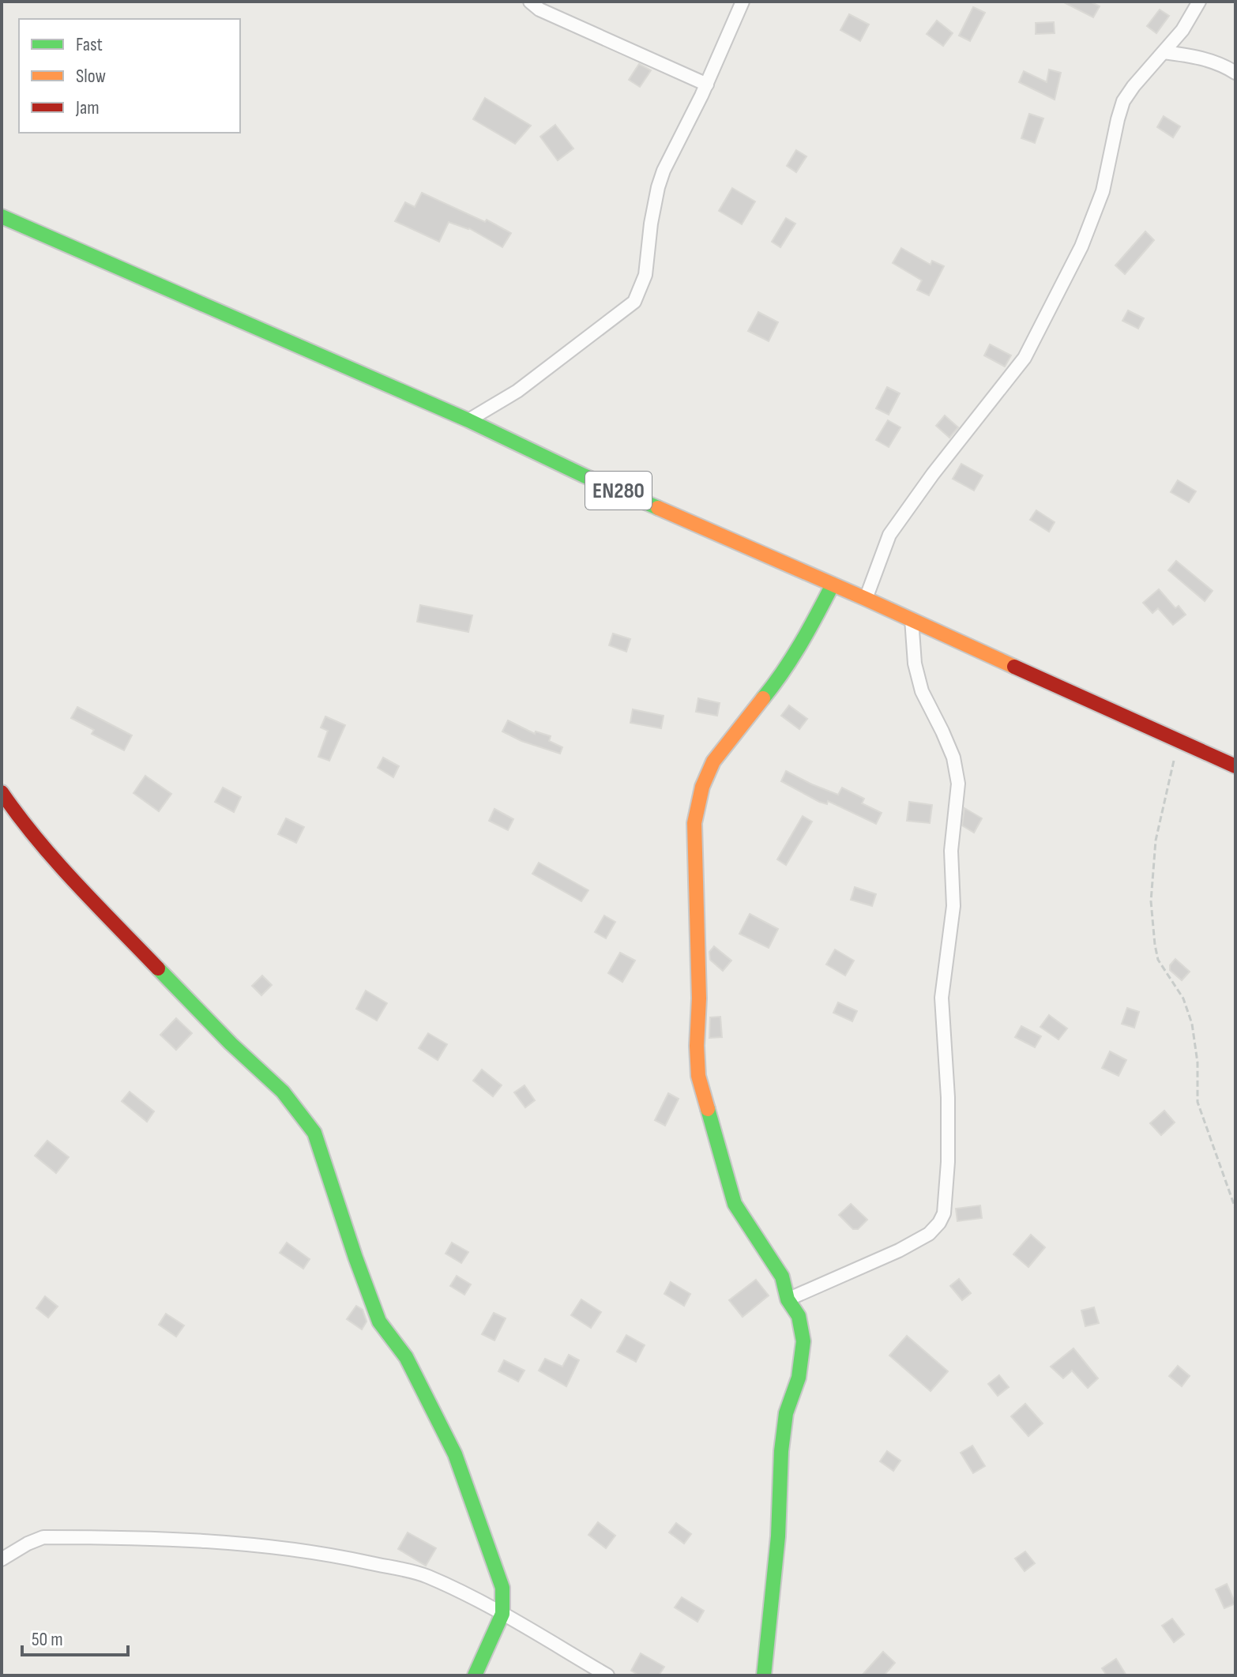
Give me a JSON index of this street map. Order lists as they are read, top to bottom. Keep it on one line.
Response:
{"streets":{"street":["EN280"]},"legend":["Fast","Slow","Jam"],"scale_bar":"50 m"}
